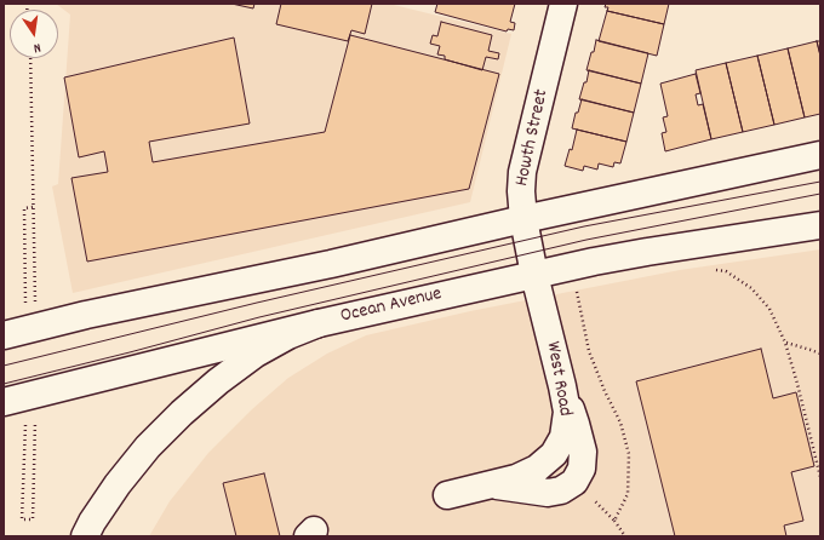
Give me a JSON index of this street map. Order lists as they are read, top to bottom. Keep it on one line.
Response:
{"streets":{"main road":["Howth Street","Ocean Avenue","West Road"]},"crossings":[["Howth Street","Ocean Avenue"],["Howth Street","West Road"],["Ocean Avenue","West Road"]],"north":"bottom"}
